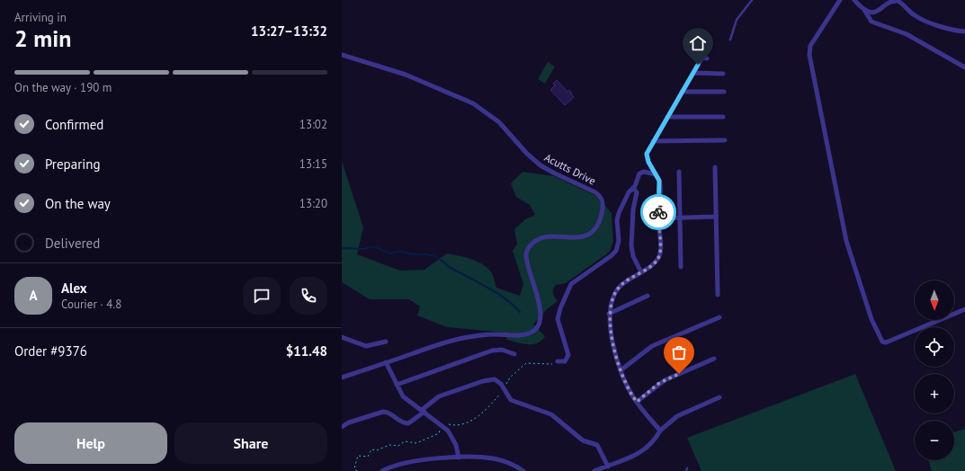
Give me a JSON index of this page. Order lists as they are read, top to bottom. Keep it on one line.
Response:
{"streets":{"street":["Acutts Drive"]},"north":"bottom","page":{"heading":["2 min","Arriving in","13:27–13:32"],"panel":["Alex","Courier · 4.8","Order #9376","$11.48"],"bar":"On the way · 190 m","list":[["Confirmed","13:02"],["Preparing","13:15"],["On the way","13:20"],"Delivered"],"round":"A","map_buttons":["+","−"],"buttons":["Help","Share"]}}
